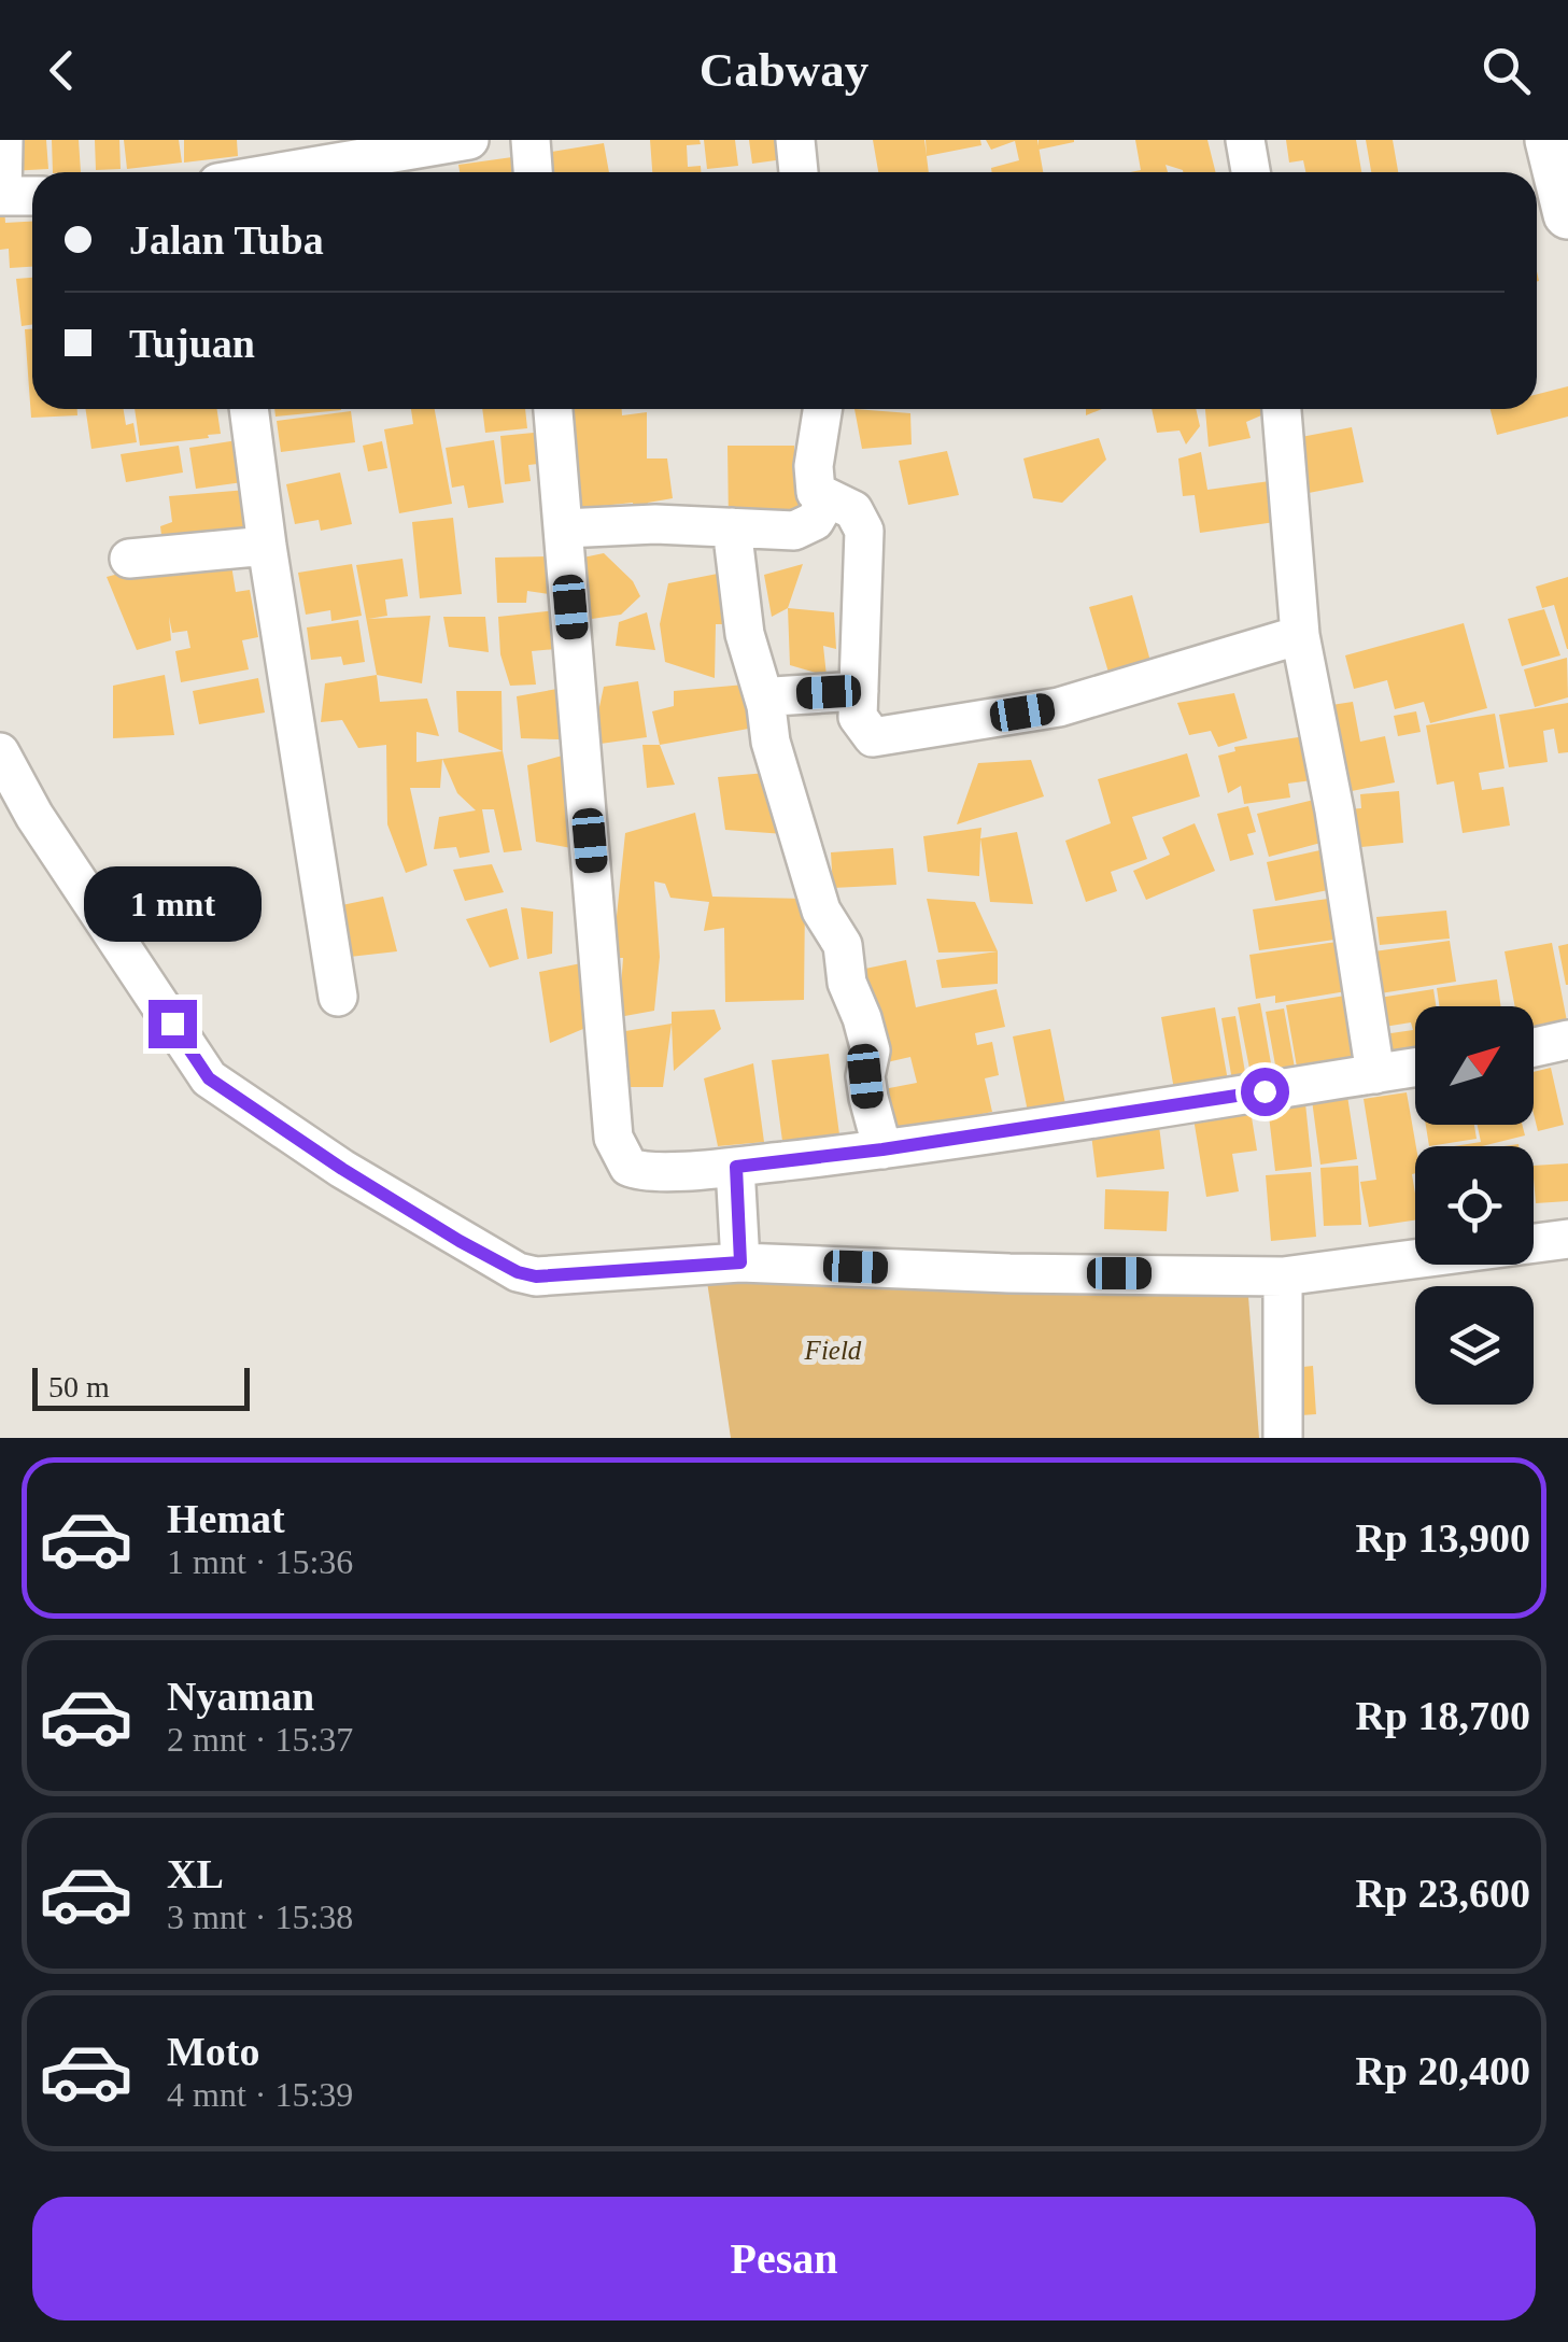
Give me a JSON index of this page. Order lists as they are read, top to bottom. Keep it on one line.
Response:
{"parks":["Field"],"scale_bar":"50 m","north":"top right","page":{"header":"Cabway","banner":["Jalan Tuba","Tujuan"],"bubble":"1 mnt","scale":"50 m","list":[{"name":"Hemat","note":"1 mnt · 15:36","value":"Rp 13,900"},{"name":"Nyaman","note":"2 mnt · 15:37","value":"Rp 18,700"},{"name":"XL","note":"3 mnt · 15:38","value":"Rp 23,600"},{"name":"Moto","note":"4 mnt · 15:39","value":"Rp 20,400"}],"buttons":"Pesan"}}
